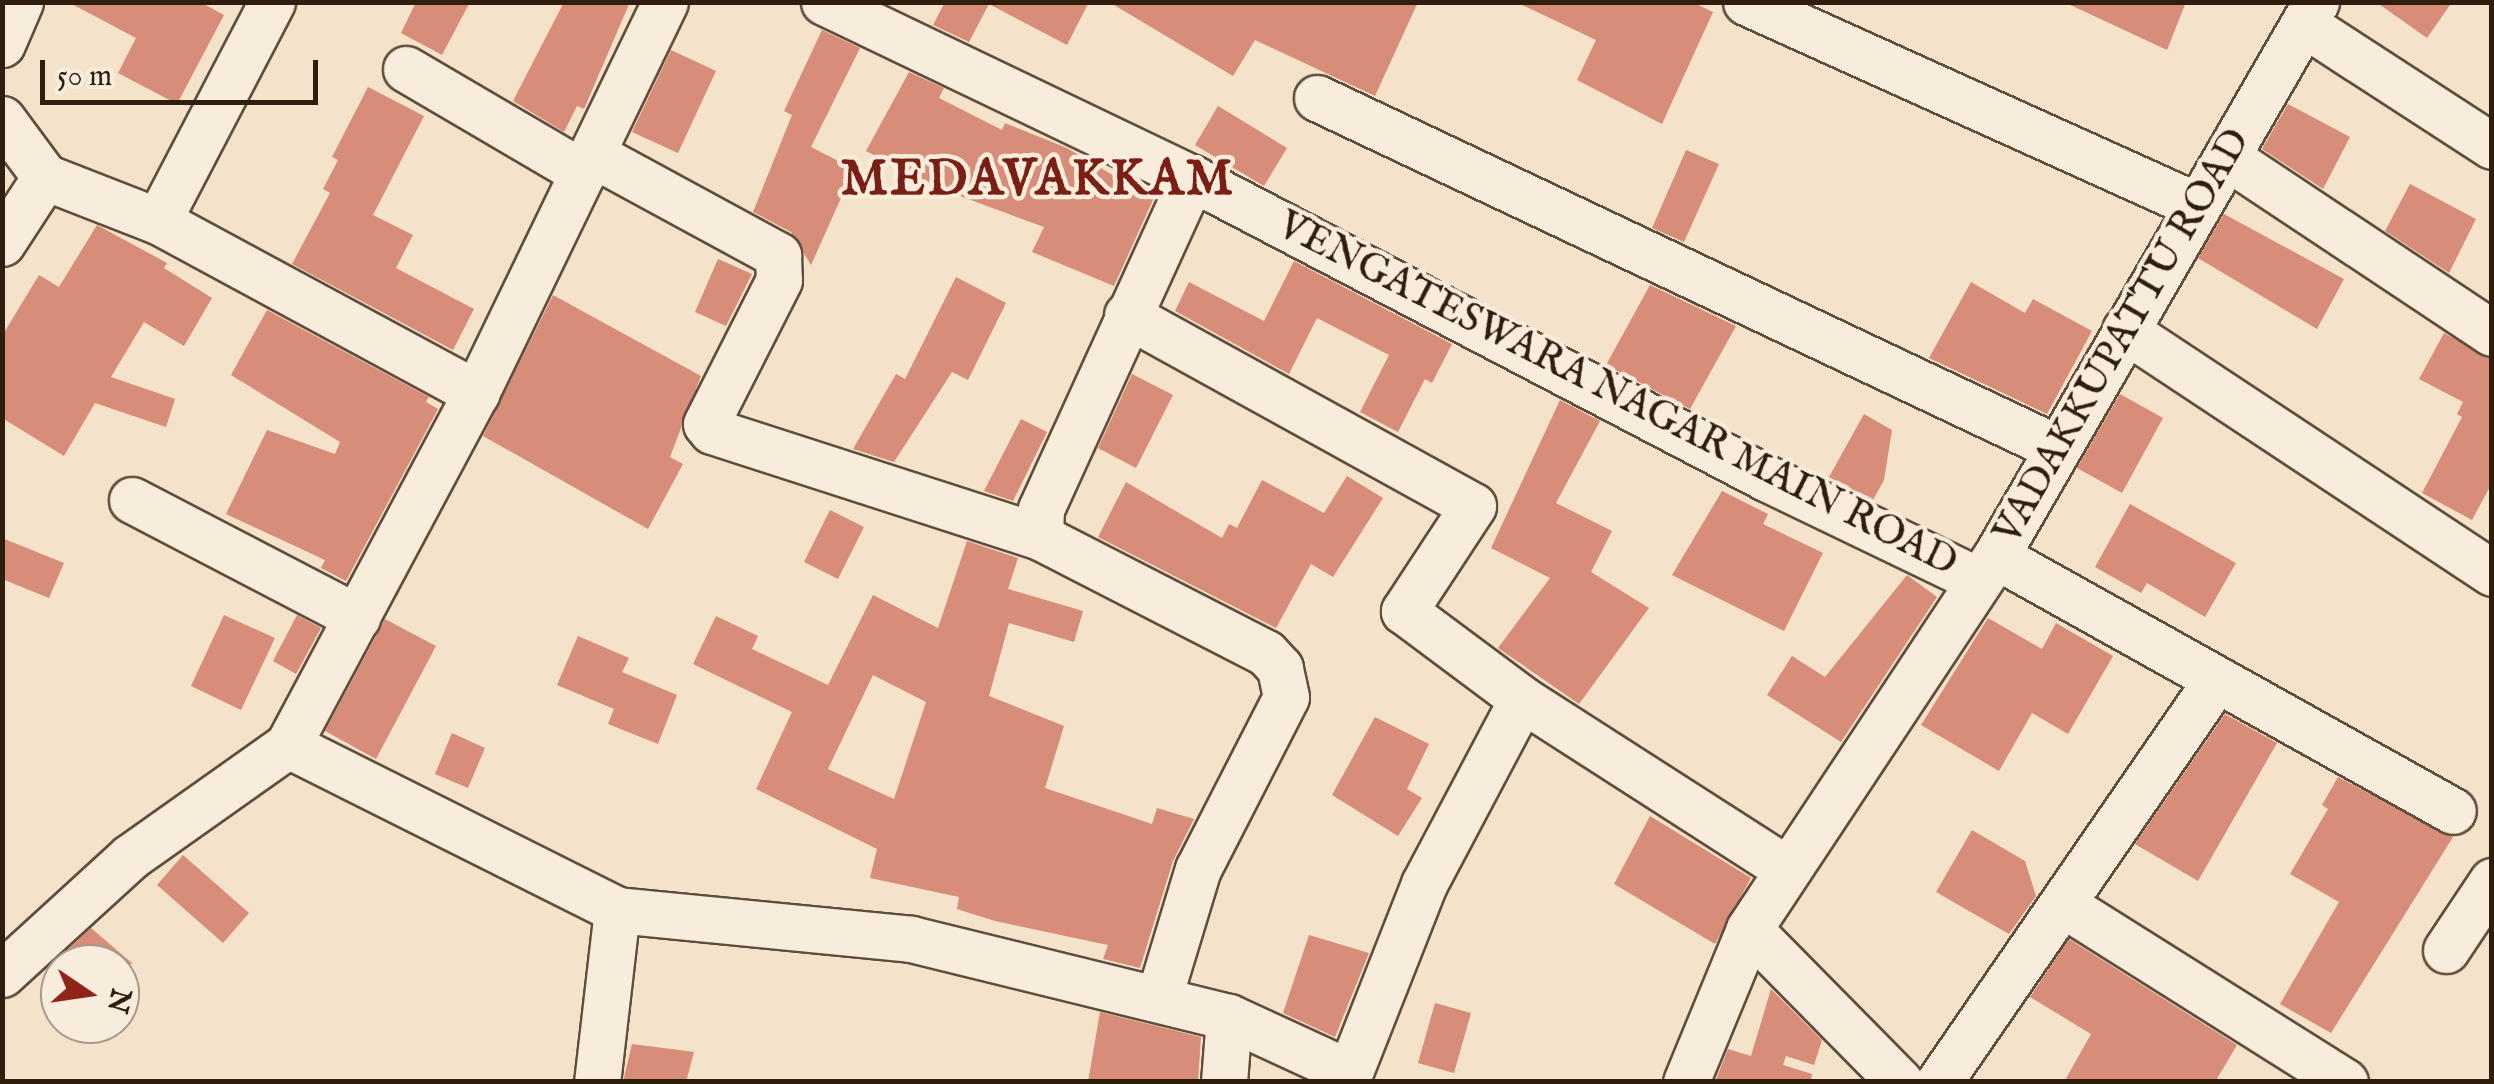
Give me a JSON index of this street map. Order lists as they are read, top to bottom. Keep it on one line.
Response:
{"streets":{"street":["VADAKKUPATTU ROAD","VENGATESWARA NAGAR MAIN ROAD"]},"crossings":[["VADAKKUPATTU ROAD","VENGATESWARA NAGAR MAIN ROAD"]],"districts":["MEDAVAKKAM"],"scale_bar":"50 m","north":"right"}
